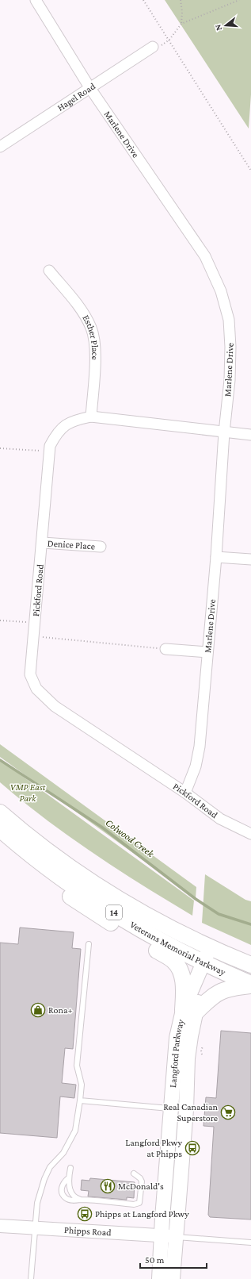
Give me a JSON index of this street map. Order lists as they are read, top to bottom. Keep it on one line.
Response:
{"streets":{"main road":["14","Veterans Memorial Parkway","Langford Parkway"],"street":["Hagel Road","Marlene Drive","Esther Place","Denice Place","Pickford Road","Phipps Road"]},"crossings":[["Hagel Road","Marlene Drive"],["Marlene Drive","Pickford Road"],["Esther Place","Pickford Road"],["Denice Place","Pickford Road"],["Veterans Memorial Parkway","Langford Parkway"],["Langford Parkway","Phipps Road"]],"water":["Colwood Creek"],"parks":["VMP East Park"],"places":{"shop":["Rona+"],"supermarket":["Real Canadian Superstore"],"bus stop":["Langford Pkwy at Phipps","Phipps at Langford Pkwy"],"restaurant":["McDonald's"]},"scale_bar":"50 m","north":"left"}
